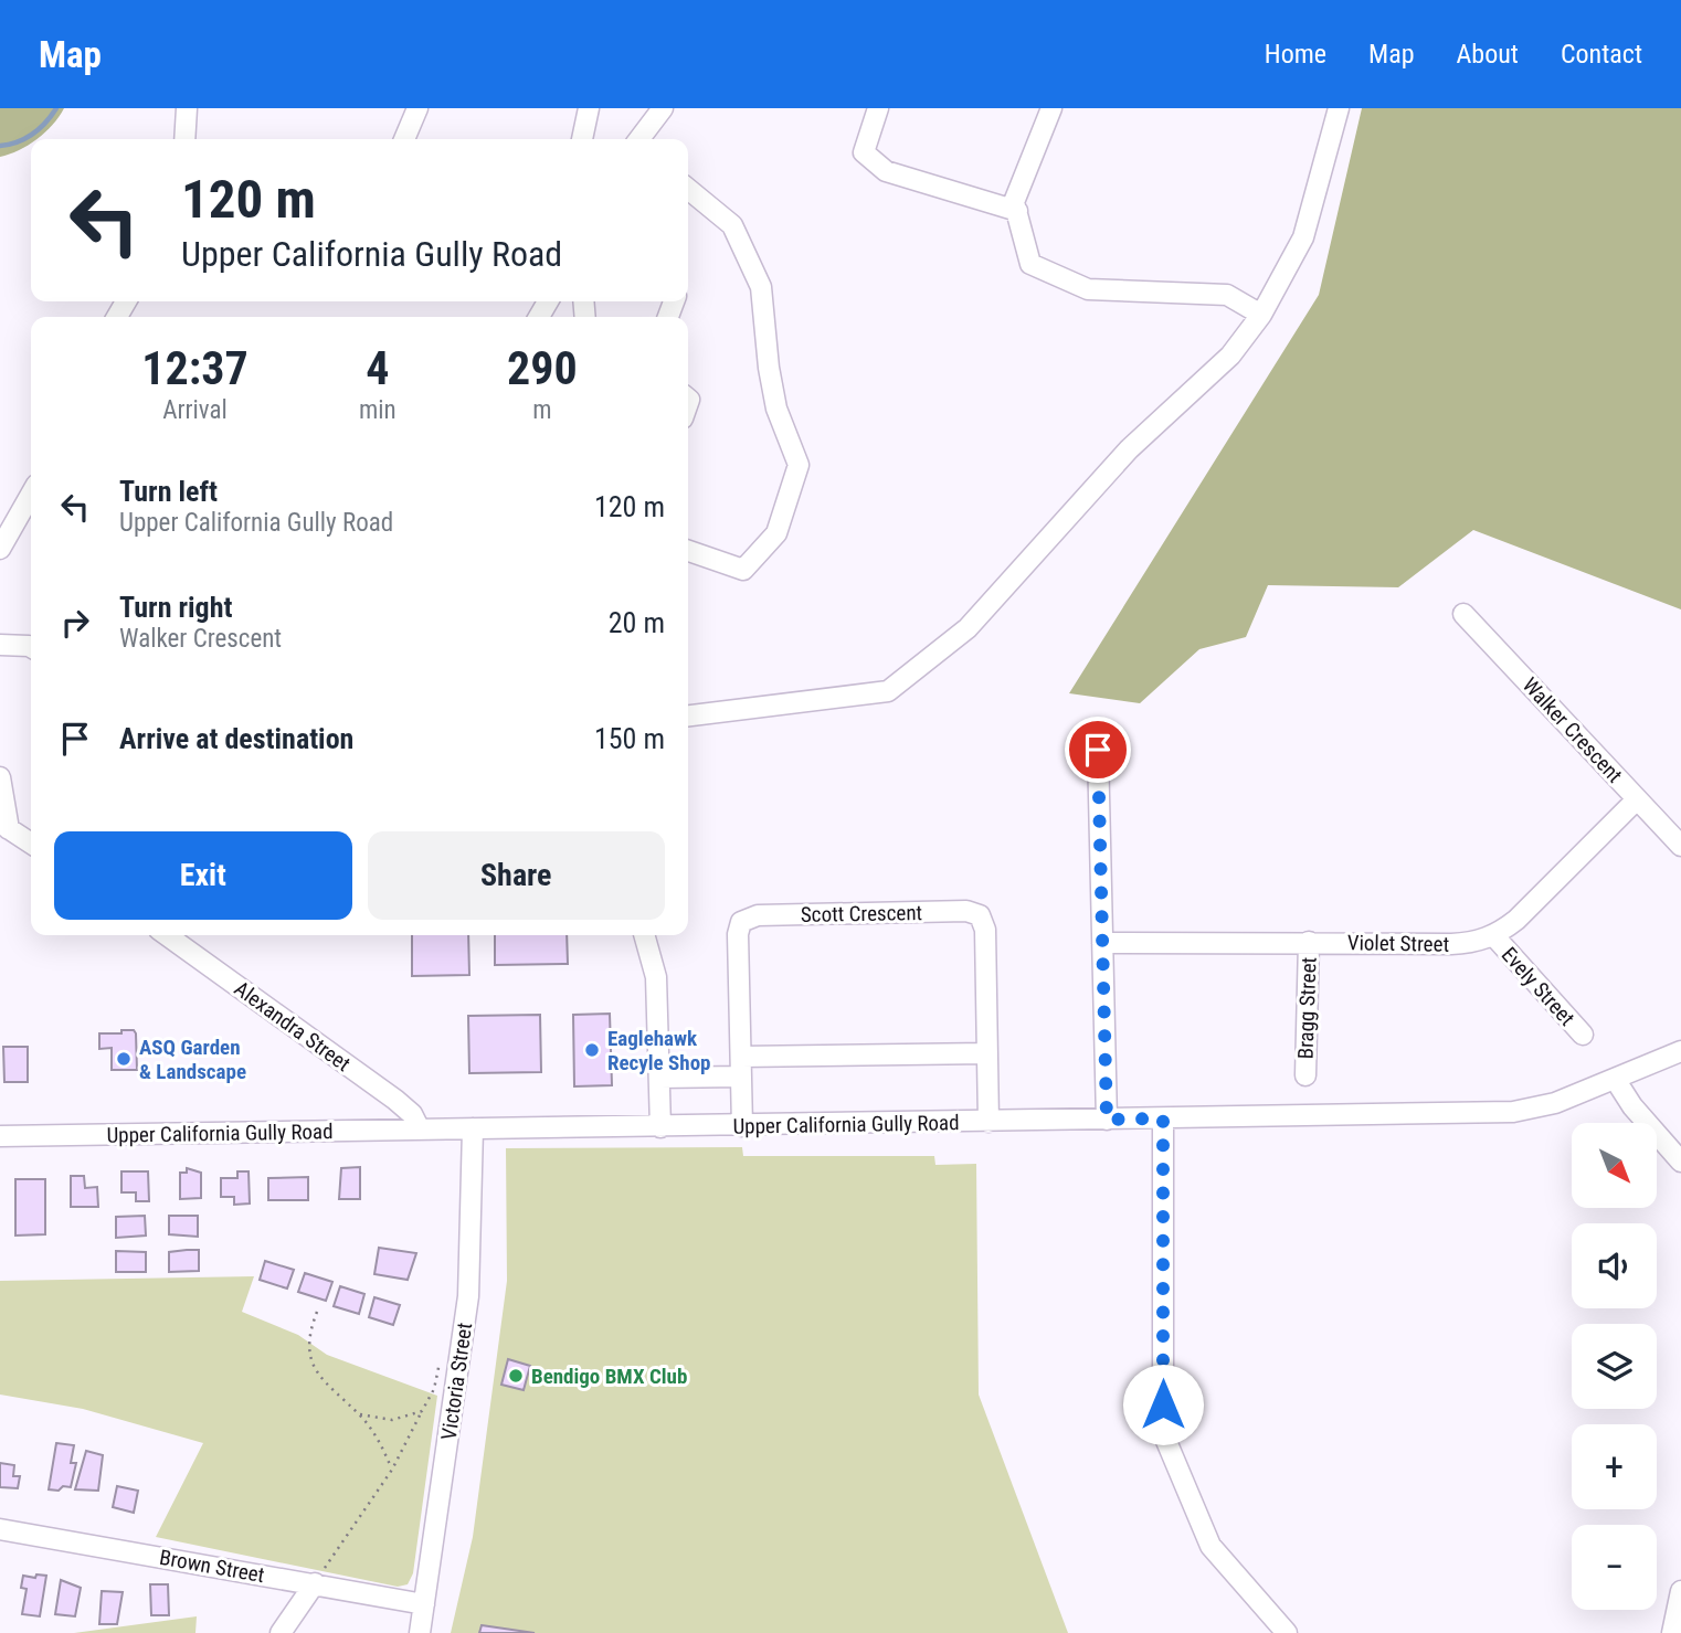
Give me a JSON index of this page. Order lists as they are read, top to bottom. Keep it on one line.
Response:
{"streets":{"street":["Walker Crescent","Scott Crescent","Violet Street","Evely Street","Bragg Street","Alexandra Street","Upper California Gully Road","Victoria Street","Brown Street"]},"crossings":[["Walker Crescent","Violet Street"],["Scott Crescent","Upper California Gully Road"],["Violet Street","Evely Street"],["Violet Street","Bragg Street"],["Alexandra Street","Upper California Gully Road"],["Upper California Gully Road","Victoria Street"],["Victoria Street","Brown Street"]],"places":["Eaglehawk Recyle Shop","ASQ Garden & Landscape","Bendigo BMX Club"],"north":"bottom right","page":{"header":"Map","nav":["Home","Map","About","Contact"],"turn":["120 m","Upper California Gully Road"],"eta":["12:37","Arrival","4","min","290","m"],"list":[{"name":"Turn left","note":"Upper California Gully Road","value":"120 m"},{"name":"Turn right","note":"Walker Crescent","value":"20 m"},{"name":"Arrive at destination","value":"150 m"}],"buttons":["Exit","Share"],"map_buttons":["+","−"]}}
